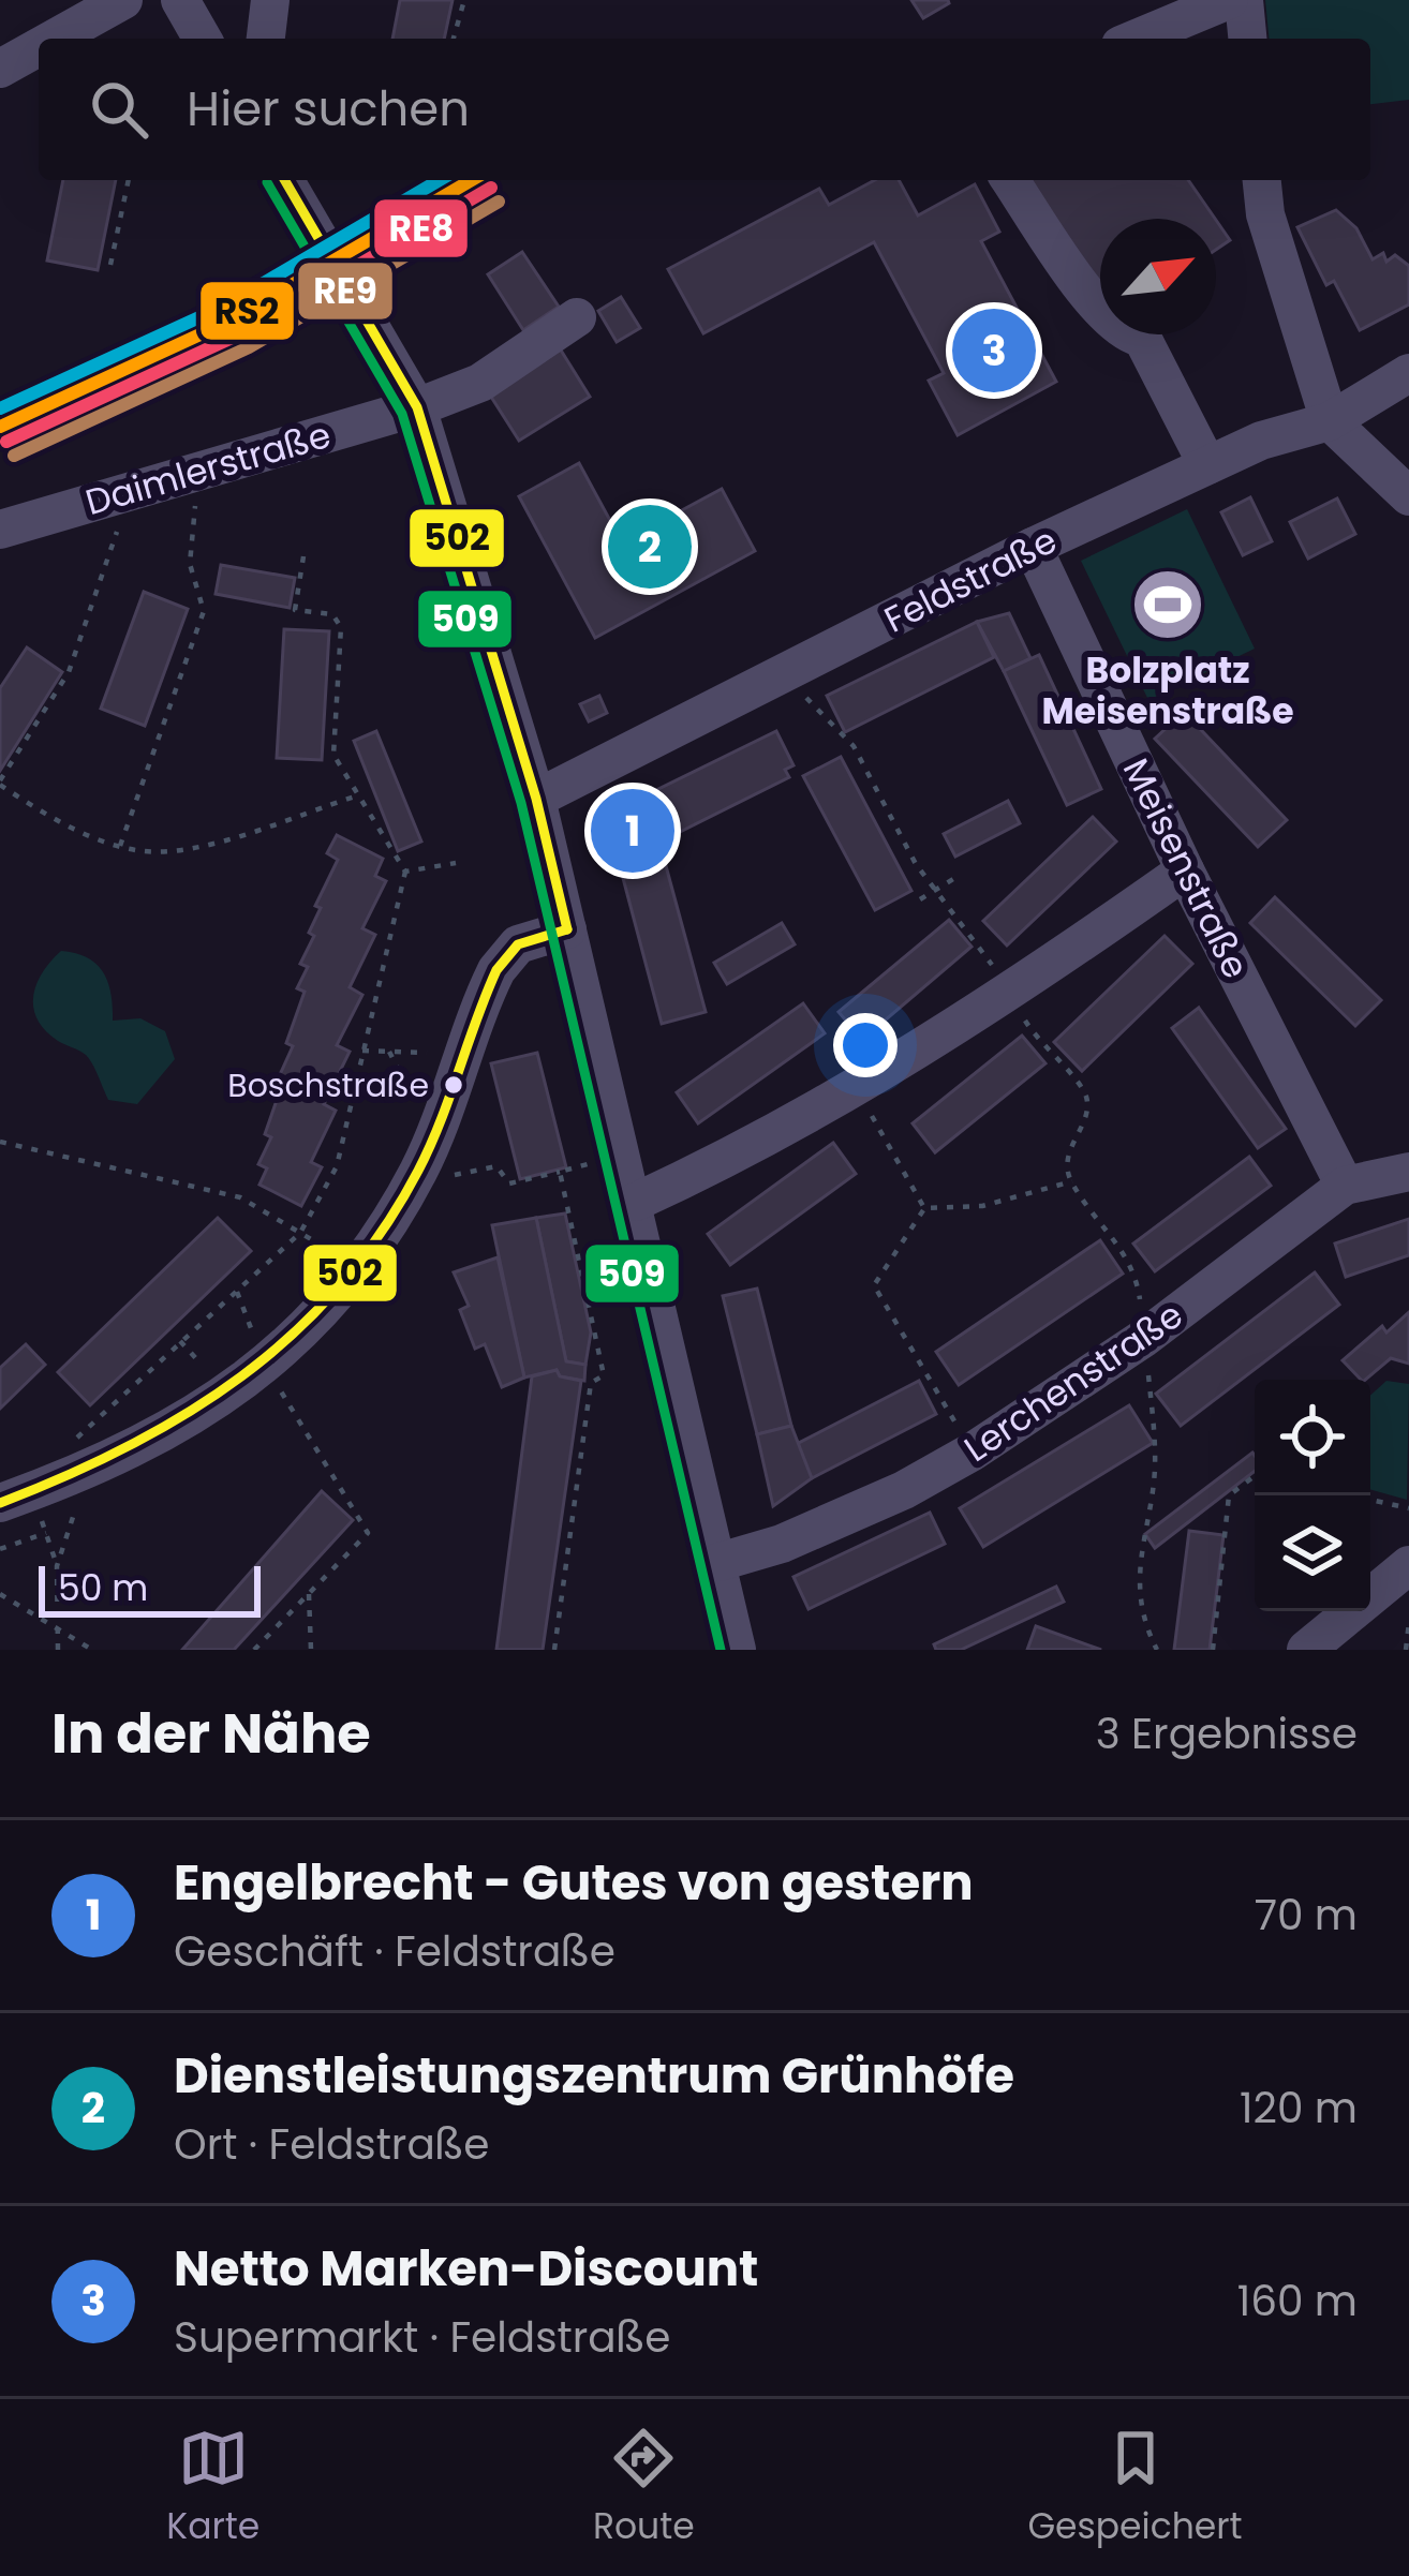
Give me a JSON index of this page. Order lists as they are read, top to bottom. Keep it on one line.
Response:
{"streets":{"street":["Daimlerstraße","Feldstraße","Meisenstraße","Lerchenstraße"]},"crossings":[["Feldstraße","Meisenstraße"],["Meisenstraße","Lerchenstraße"]],"places":{"sports":["Bolzplatz Meisenstraße"],"other":["Boschstraße"]},"lines":["transit line RS2","transit line 502","transit line 509","transit line RE8","transit line RE9"],"scale_bar":"50 m","north":"top right","page":{"search":"Hier suchen","pins":["3","2","1"],"scale":"50 m","heading":["In der Nähe","3 Ergebnisse"],"list":[{"mark":"1","name":"Engelbrecht - Gutes von gestern","note":"Geschäft · Feldstraße","value":"70 m"},{"mark":"2","name":"Dienstleistungszentrum Grünhöfe","note":"Ort · Feldstraße","value":"120 m"},{"mark":"3","name":"Netto Marken-Discount","note":"Supermarkt · Feldstraße","value":"160 m"}],"nav":["Karte","Route","Gespeichert"]}}
